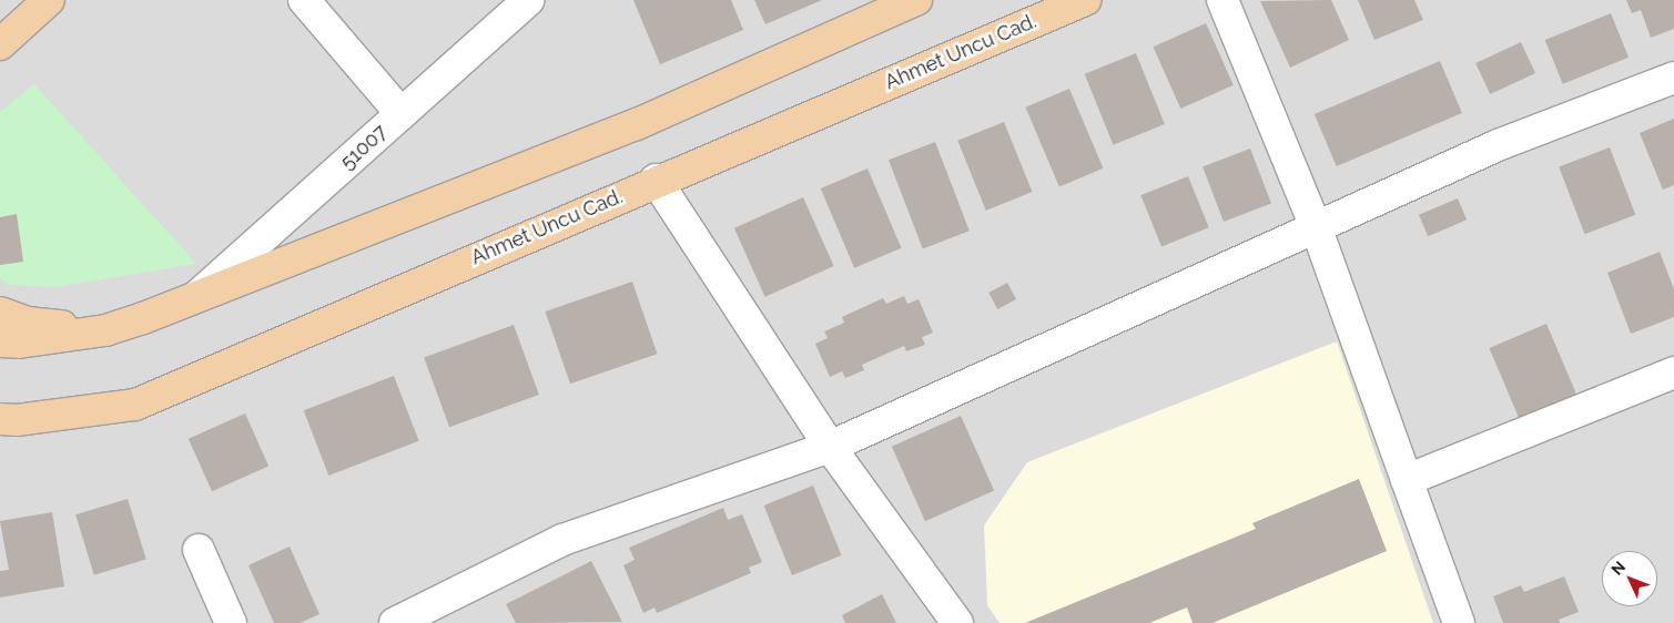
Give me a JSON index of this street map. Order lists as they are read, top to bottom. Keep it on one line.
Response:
{"streets":{"main road":["Ahmet Uncu Cad."],"street":["51007"]},"north":"top left"}
